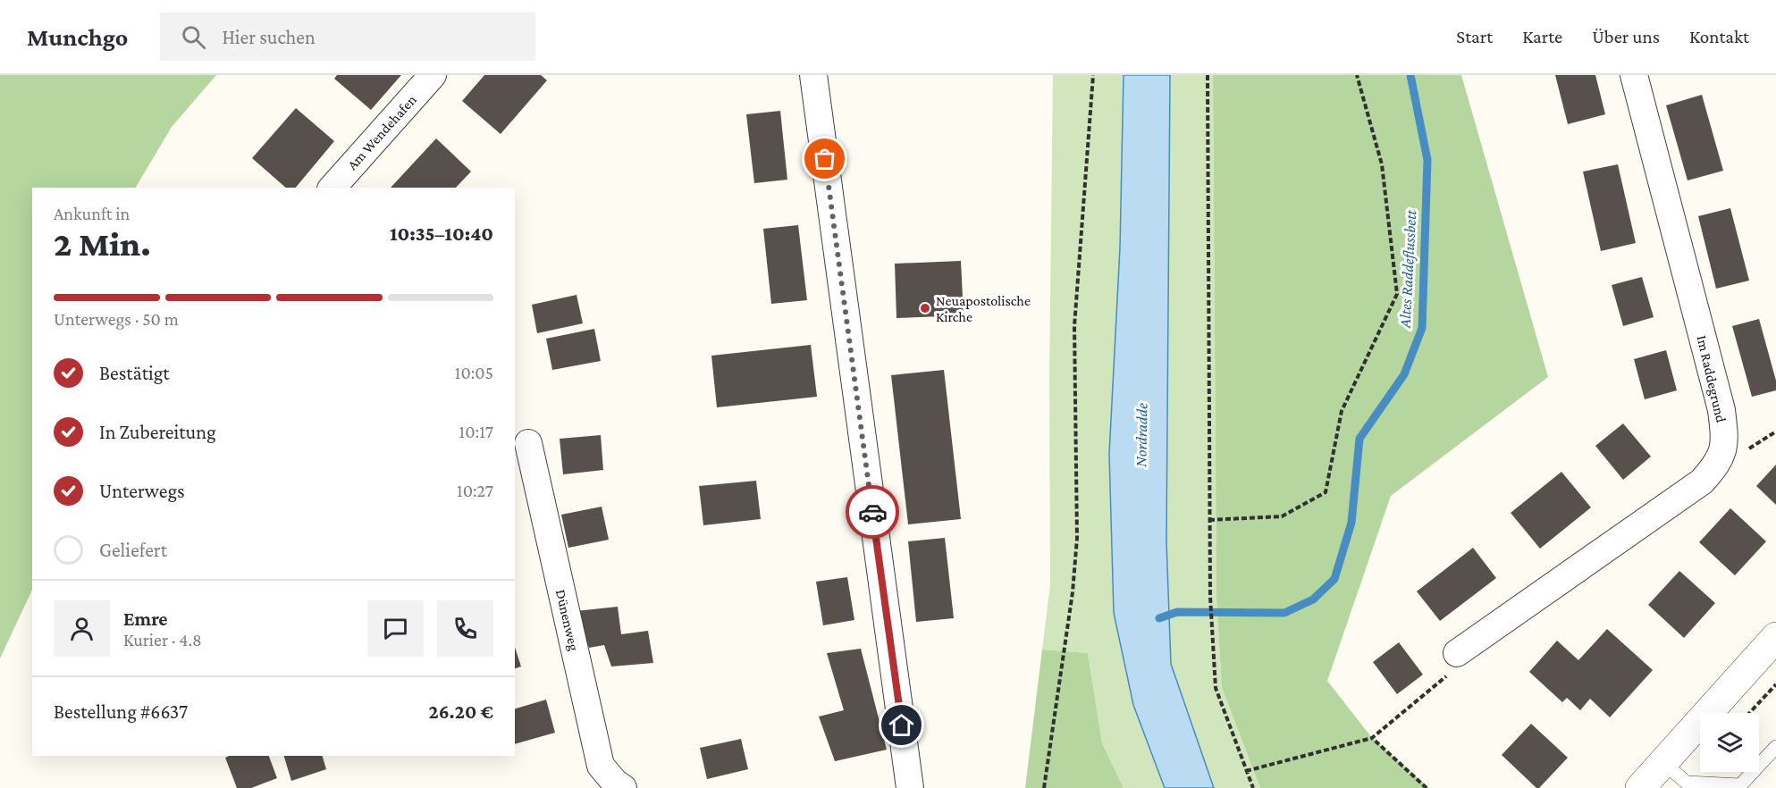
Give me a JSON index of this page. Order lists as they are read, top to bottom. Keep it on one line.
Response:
{"streets":{"street":["Am Wendehafen","Im Raddegrund","Dünenweg"]},"water":["Altes Raddeflussbett","Nordradde"],"places":["Neuapostolische Kirche"],"page":{"header":"Munchgo","search":"Hier suchen","nav":["Start","Karte","Über uns","Kontakt"],"heading":["2 Min.","Ankunft in","10:35–10:40"],"panel":["Emre","Kurier · 4.8","Bestellung #6637","26.20 €"],"bar":"Unterwegs · 50 m","list":[["Bestätigt","10:05"],["In Zubereitung","10:17"],["Unterwegs","10:27"],"Geliefert"]}}
